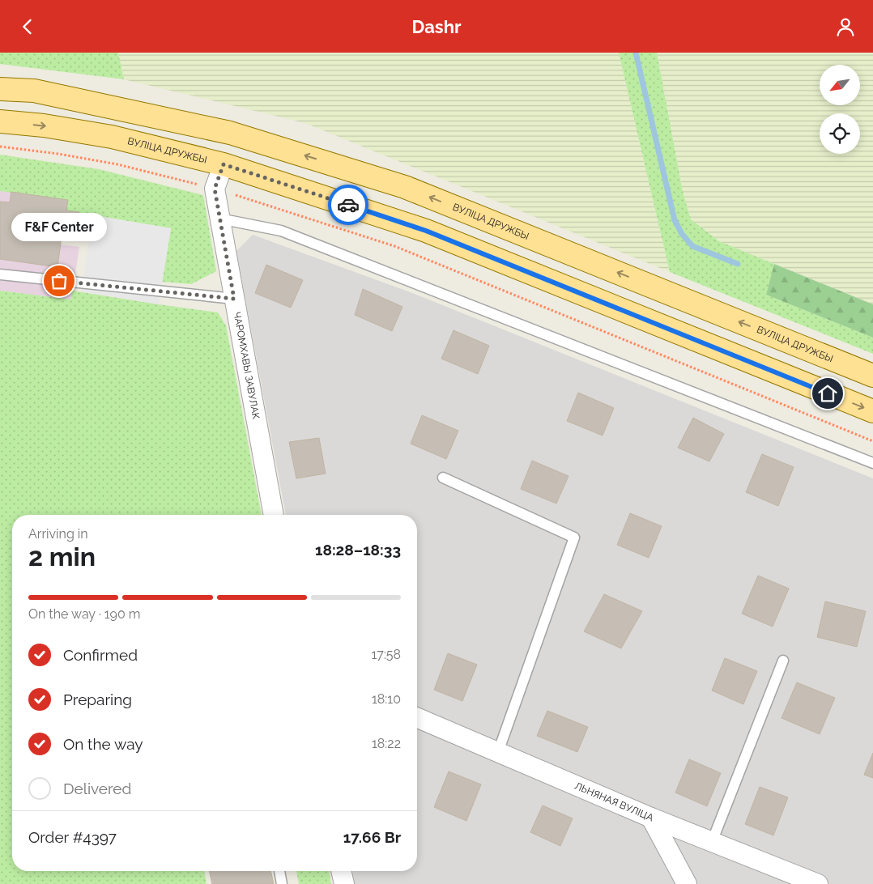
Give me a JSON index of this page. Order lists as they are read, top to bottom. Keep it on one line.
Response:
{"streets":{"main road":["ВУЛІЦА ДРУЖБЫ"],"street":["ЧАРОМХАВЫ ЗАВУЛАК","ЛЬНЯНАЯ ВУЛІЦА"]},"crossings":[["ВУЛІЦА ДРУЖБЫ","ЧАРОМХАВЫ ЗАВУЛАК"]],"places":["F&F Center"],"north":"bottom left","page":{"header":"Dashr","bubble":"F&F Center","heading":["2 min","Arriving in","18:28–18:33"],"panel":["Order #4397","17.66 Br"],"bar":"On the way · 190 m","list":[["Confirmed","17:58"],["Preparing","18:10"],["On the way","18:22"],"Delivered"]}}
